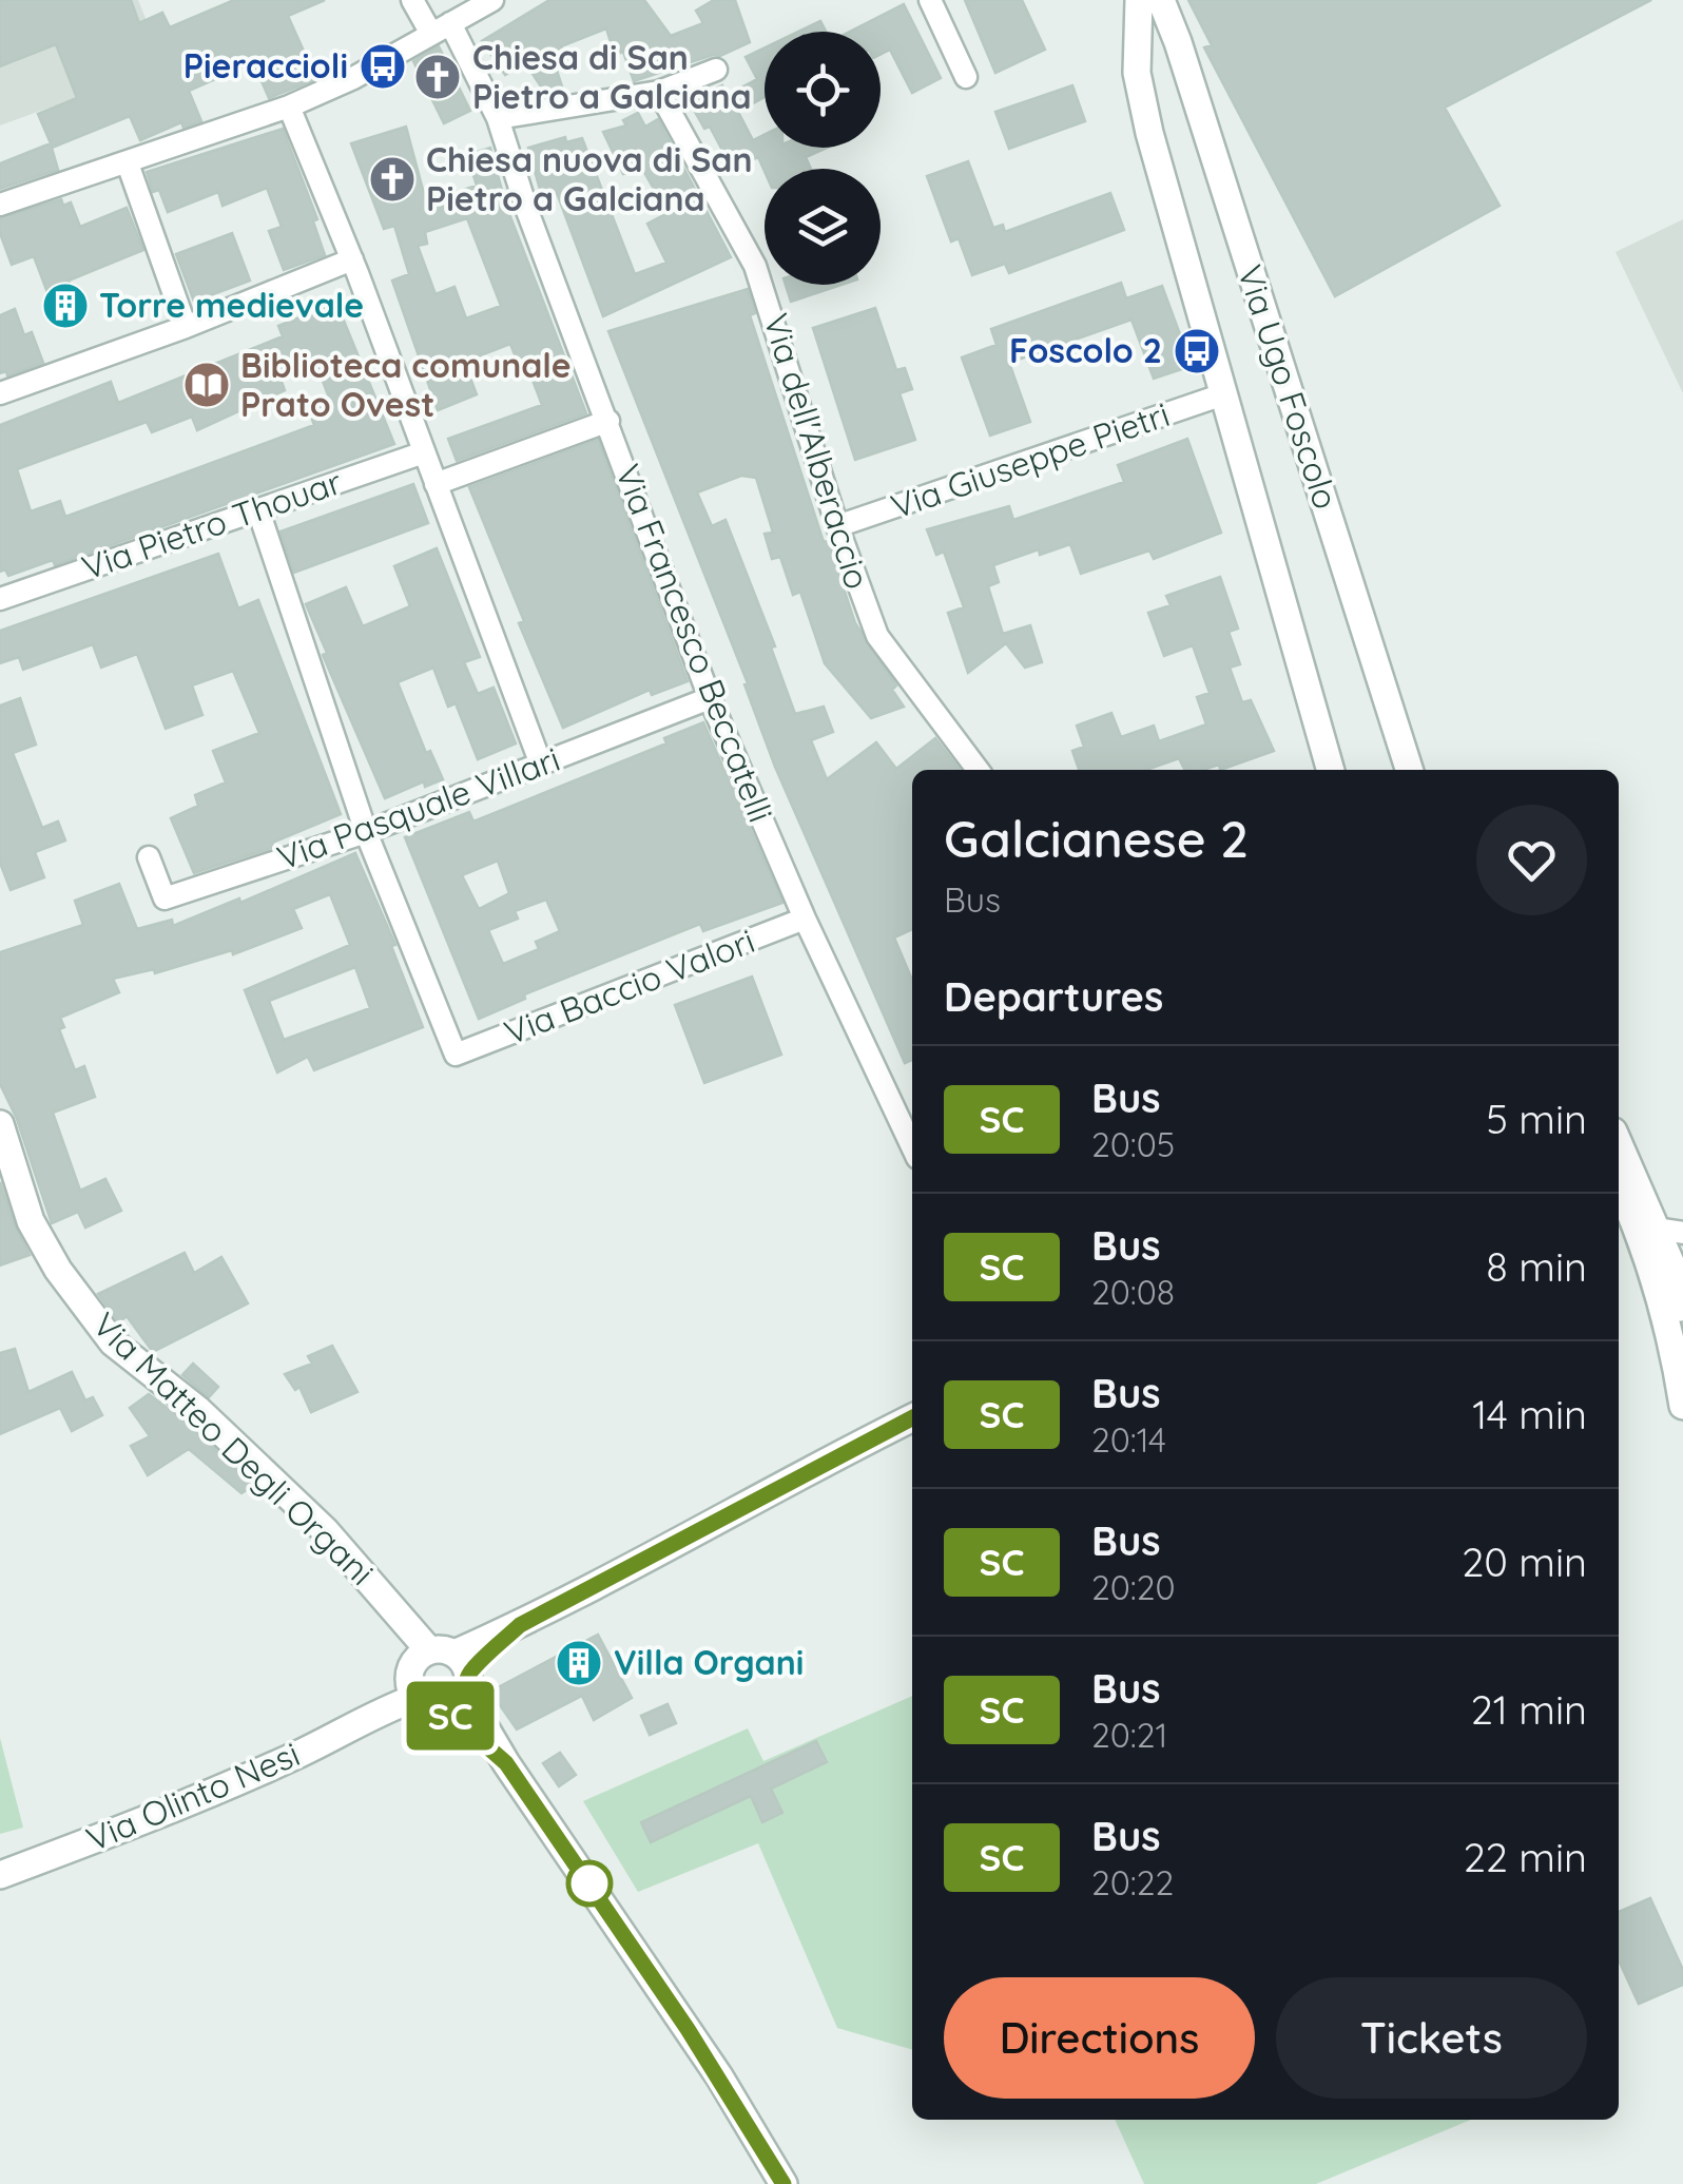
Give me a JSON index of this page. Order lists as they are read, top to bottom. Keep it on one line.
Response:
{"streets":{"street":["Via Ugo Foscolo","Via dell'Alberaccio","Via Giuseppe Pietri","Via Pietro Thouar","Via Francesco Beccatelli","Via Pasquale Villari","Via Baccio Valori","Via Matteo Degli Organi","Via Olinto Nesi"]},"crossings":[["Via Ugo Foscolo","Via Giuseppe Pietri"],["Via dell'Alberaccio","Via Giuseppe Pietri"],["Via Francesco Beccatelli","Via Pasquale Villari"],["Via Francesco Beccatelli","Via Baccio Valori"],["Via Pasquale Villari","Via Baccio Valori"]],"places":{"bus stop":["Pieraccioli","Foscolo 2"],"church":["Chiesa di San Pietro a Galciana","Chiesa nuova di San Pietro a Galciana"],"building":["Torre medievale","Villa Organi"],"library":["Biblioteca comunale Prato Ovest"]},"lines":["bus line SC"],"page":{"on_map":"SC","heading":[["Galcianese 2","Bus"],"Departures"],"list":[{"mark":"SC","name":"Bus","note":"20:05","value":"5 min"},{"mark":"SC","name":"Bus","note":"20:08","value":"8 min"},{"mark":"SC","name":"Bus","note":"20:14","value":"14 min"},{"mark":"SC","name":"Bus","note":"20:20","value":"20 min"},{"mark":"SC","name":"Bus","note":"20:21","value":"21 min"},{"mark":"SC","name":"Bus","note":"20:22","value":"22 min"}],"buttons":["Directions","Tickets"]}}
